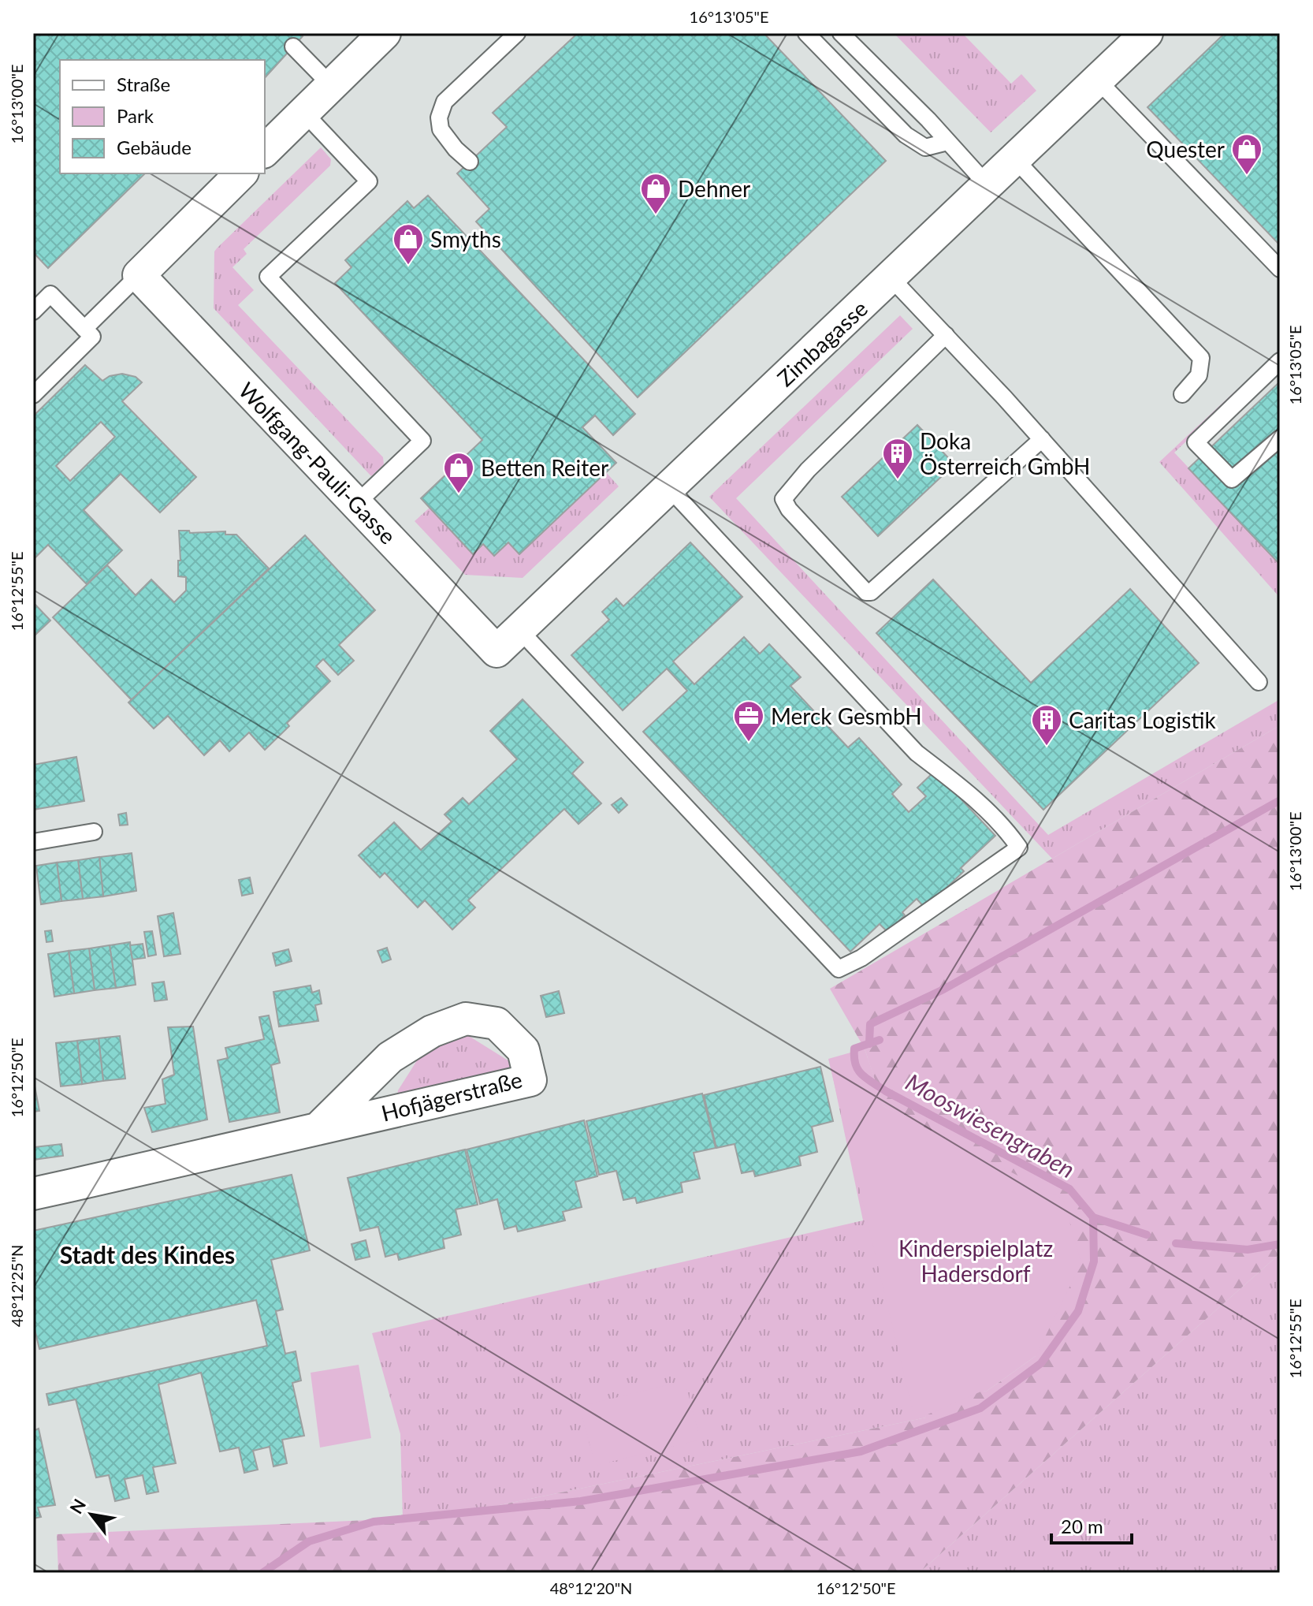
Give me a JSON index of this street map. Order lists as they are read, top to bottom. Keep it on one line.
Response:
{"streets":{"street":["Zimbagasse","Wolfgang-Pauli-Gasse","Hofjägerstraße"]},"crossings":[["Zimbagasse","Wolfgang-Pauli-Gasse"]],"districts":["Stadt des Kindes"],"water":["Mooswiesengraben"],"parks":["Kinderspielplatz Hadersdorf"],"places":{"shop":["Quester","Dehner","Smyths","Betten Reiter"],"building":["Doka Österreich GmbH","Caritas Logistik"],"office":["Merck GesmbH"]},"legend":["Straße","Park","Gebäude"],"scale_bar":"20 m","north":"top left","coordinates":["16°13'05\"E","16°13'00\"E","16°12'55\"E","16°12'50\"E","48°12'25\"N","48°12'20\"N"]}
